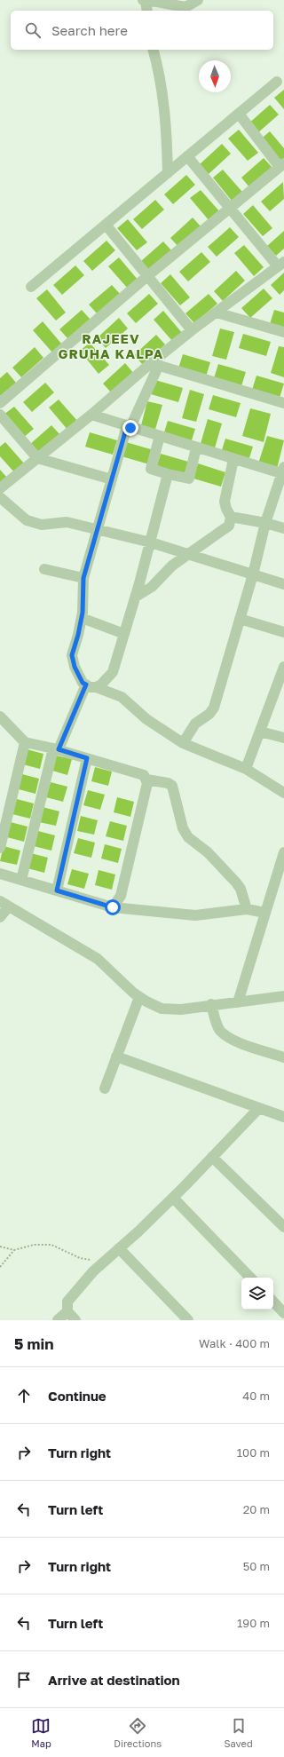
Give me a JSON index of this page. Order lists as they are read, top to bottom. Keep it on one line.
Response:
{"districts":["RAJEEV GRUHA KALPA"],"north":"bottom","page":{"search":"Search here","heading":["5 min","Walk · 400 m"],"list":[["Continue","40 m"],["Turn right","100 m"],["Turn left","20 m"],["Turn right","50 m"],["Turn left","190 m"],"Arrive at destination"],"nav":["Map","Directions","Saved"]}}
